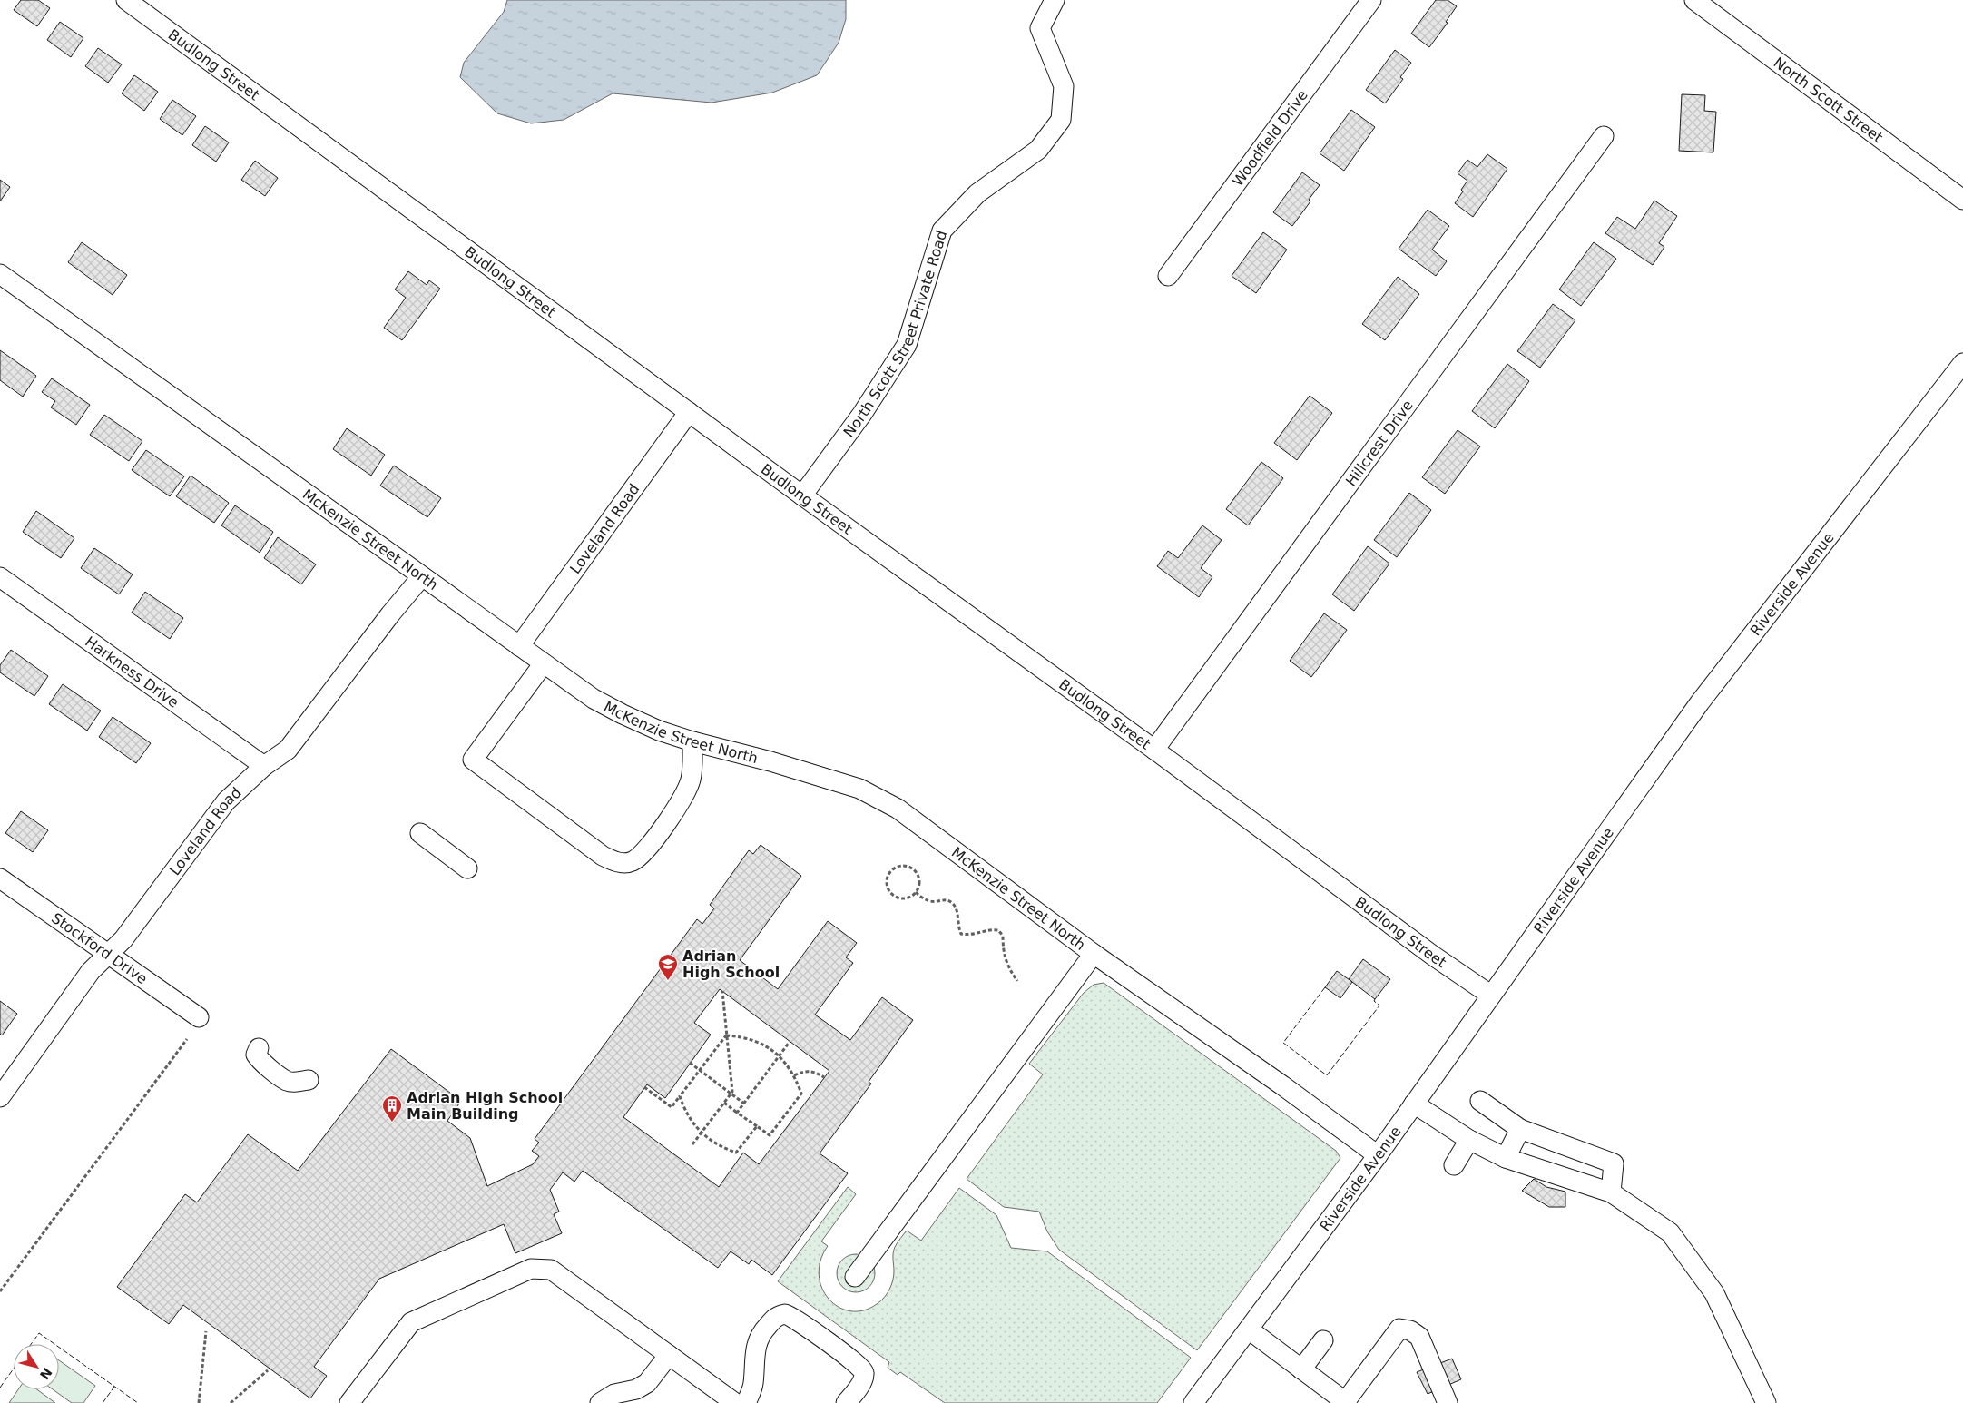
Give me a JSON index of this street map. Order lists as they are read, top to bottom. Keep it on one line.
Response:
{"streets":{"street":["Budlong Street","North Scott Street","Woodfield Drive","North Scott Street Private Road","Hillcrest Drive","Loveland Road","McKenzie Street North","Riverside Avenue","Harkness Drive","Stockford Drive"]},"crossings":[["Budlong Street","North Scott Street Private Road"],["Budlong Street","Hillcrest Drive"],["Budlong Street","Loveland Road"],["Budlong Street","Riverside Avenue"],["Loveland Road","McKenzie Street North"],["Loveland Road","Harkness Drive"],["Loveland Road","Stockford Drive"],["McKenzie Street North","Riverside Avenue"]],"places":{"school or university":["Adrian High School"],"building":["Adrian High School Main Building"]},"north":"bottom right"}
